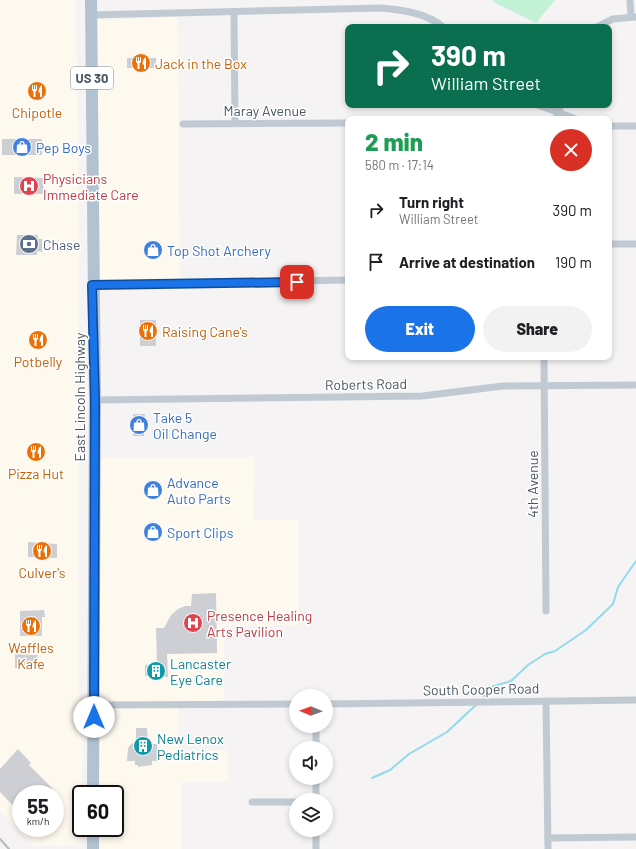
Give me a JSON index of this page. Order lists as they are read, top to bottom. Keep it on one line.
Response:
{"streets":{"main road":["US 30","East Lincoln Highway"],"street":["Maray Avenue","Roberts Road","4th Avenue","South Cooper Road"]},"crossings":[["Roberts Road","East Lincoln Highway"],["Roberts Road","4th Avenue"]],"places":{"restaurant":["Jack in the Box","Chipotle","Raising Cane's","Potbelly","Pizza Hut","Culver's","Waffles Kafe"],"shop":["Pep Boys","Top Shot Archery","Take 5 Oil Change","Advance Auto Parts","Sport Clips"],"hospital":["Physicians Immediate Care","Presence Healing Arts Pavilion"],"bank":["Chase"],"building":["Lancaster Eye Care","New Lenox Pediatrics"]},"north":"left","page":{"turn":["390 m","William Street"],"heading":["2 min","580 m · 17:14"],"list":[{"name":"Turn right","note":"William Street","value":"390 m"},{"name":"Arrive at destination","value":"190 m"}],"buttons":["Exit","Share"],"speed":"55 km/h","limit":"60"}}
